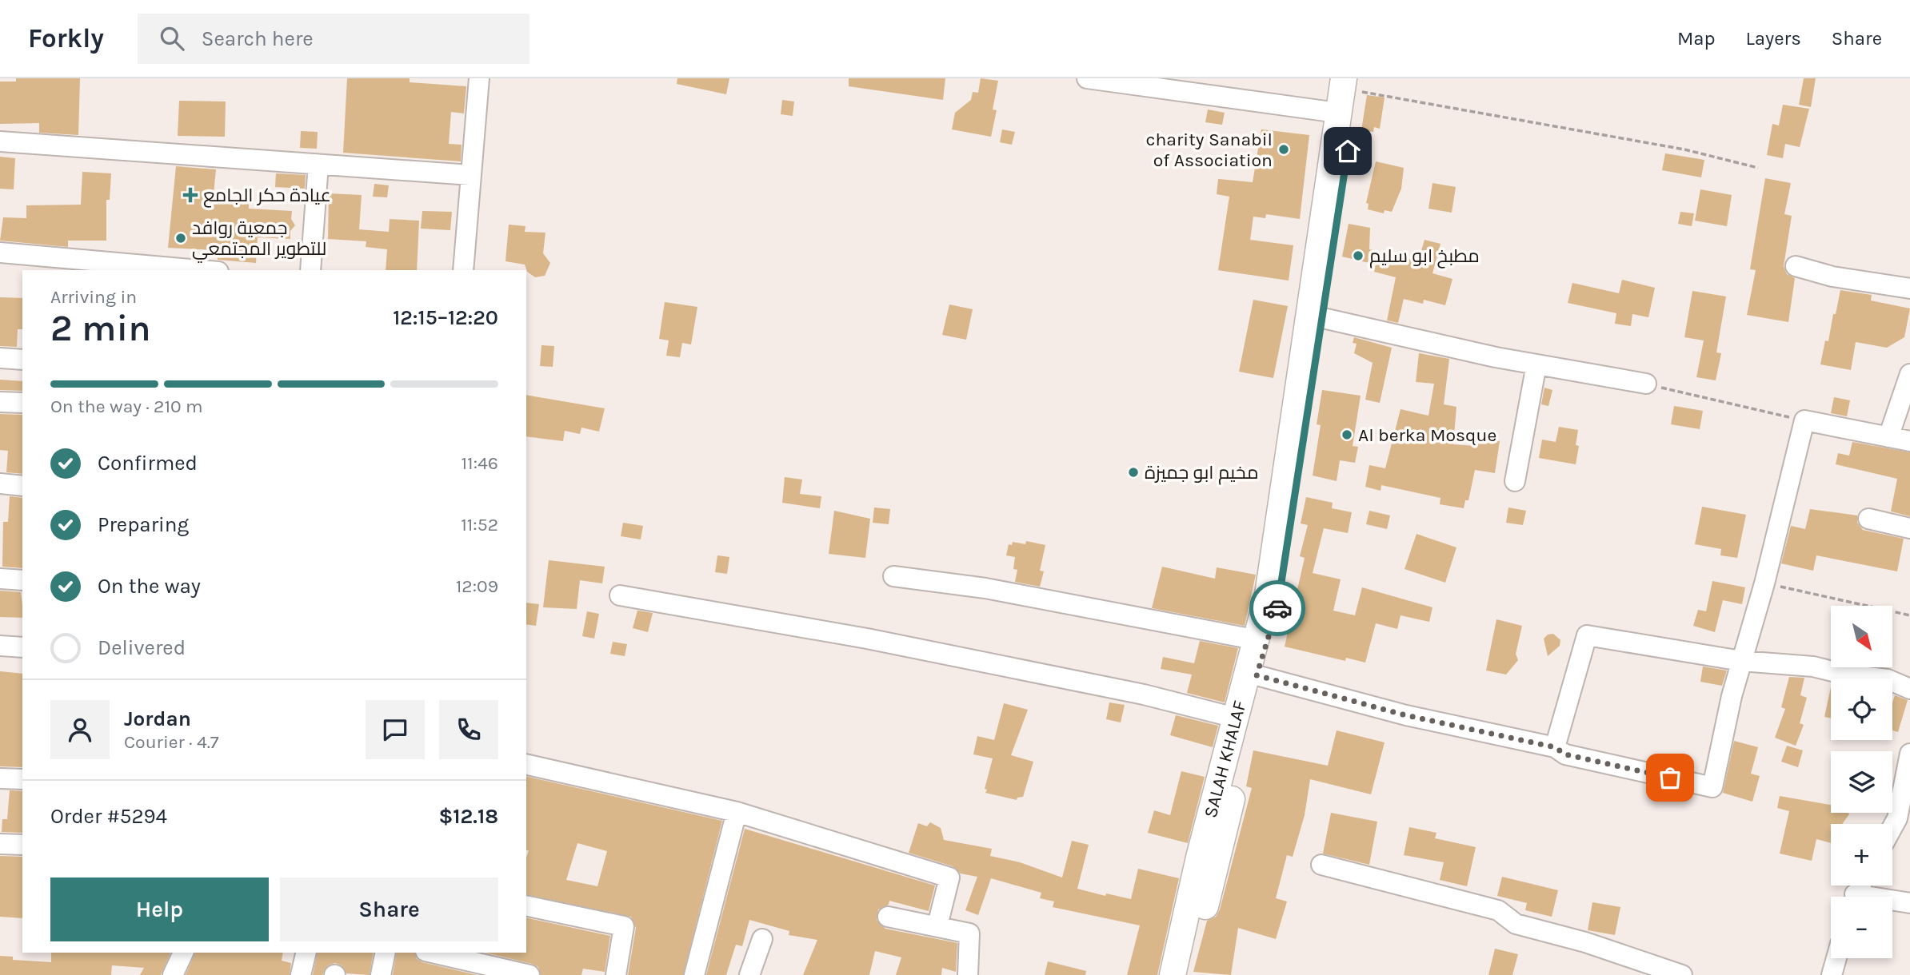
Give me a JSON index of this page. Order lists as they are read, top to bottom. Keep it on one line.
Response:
{"streets":{"main road":["SALAH KHALAF"]},"places":{"other":["charity Sanabil of Association","جمعية روافد للتطوير المجتمعي","مطبخ ابو سليم","Al berka Mosque","مخيم ابو جميزة"],"health":["عيادة حكر الجامع"]},"north":"bottom right","page":{"header":"Forkly","search":"Search here","nav":["Map","Layers","Share"],"heading":["2 min","Arriving in","12:15–12:20"],"panel":["Jordan","Courier · 4.7","Order #5294","$12.18"],"bar":"On the way · 210 m","list":[["Confirmed","11:46"],["Preparing","11:52"],["On the way","12:09"],"Delivered"],"map_buttons":["+","−"],"buttons":["Help","Share"]}}
